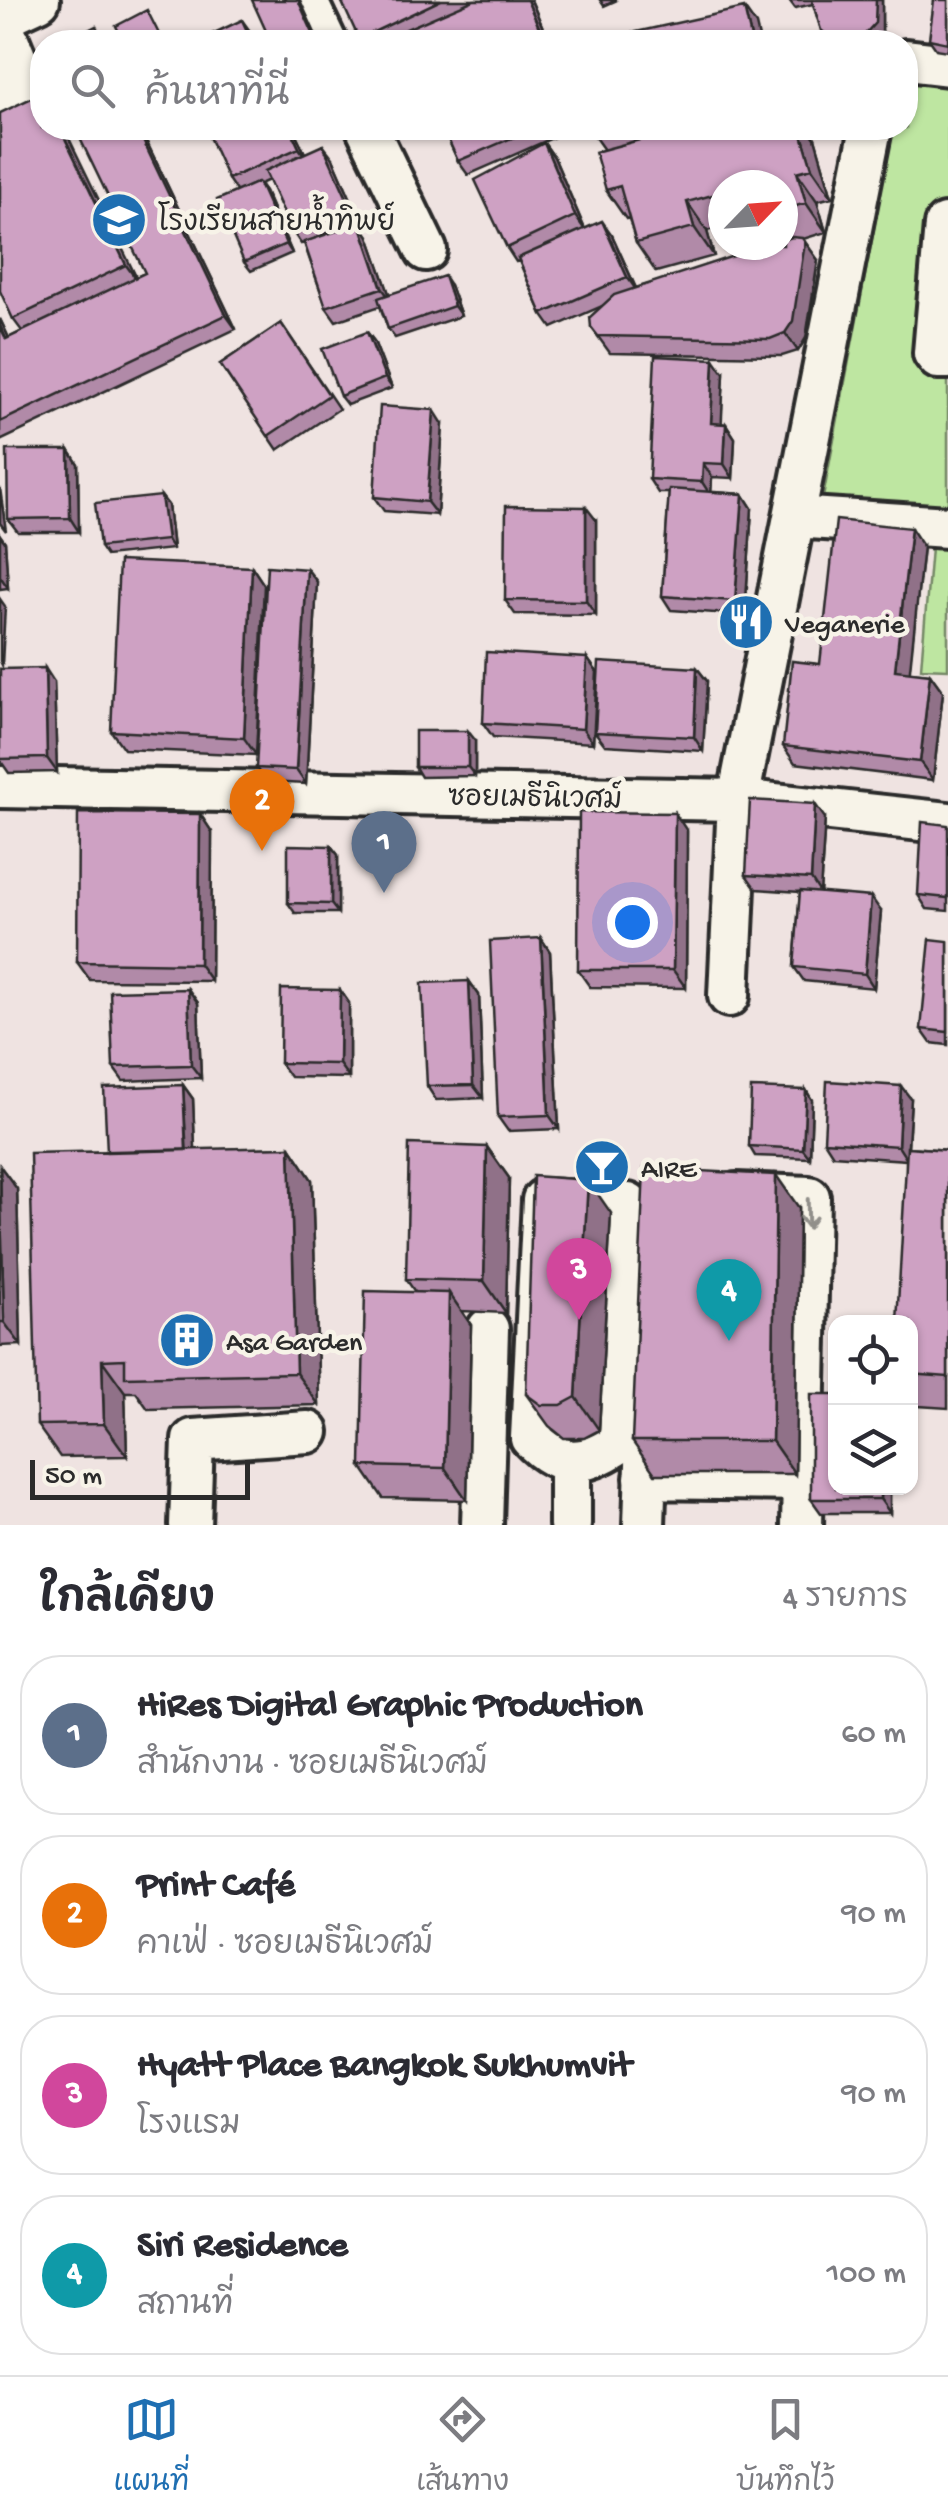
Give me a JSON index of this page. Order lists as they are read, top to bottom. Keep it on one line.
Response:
{"streets":{"street":["ซอยเมธีนิเวศม์"]},"places":{"school or university":["โรงเรียนสายน้ำทิพย์"],"restaurant":["Veganerie"],"bar":["AIRE"],"building":["Asa Garden"]},"scale_bar":"50 m","north":"top right","page":{"search":"ค้นหาที่นี่","pins":["2","1","3","4"],"scale":"50 m","heading":["ใกล้เคียง","4 รายการ"],"list":[{"mark":"1","name":"HiRes Digital Graphic Production","note":"สำนักงาน · ซอยเมธีนิเวศม์","value":"60 m"},{"mark":"2","name":"Print Café","note":"คาเฟ่ · ซอยเมธีนิเวศม์","value":"90 m"},{"mark":"3","name":"Hyatt Place Bangkok Sukhumvit","note":"โรงแรม","value":"90 m"},{"mark":"4","name":"Siri Residence","note":"สถานที่","value":"100 m"}],"nav":["แผนที่","เส้นทาง","บันทึกไว้"]}}
